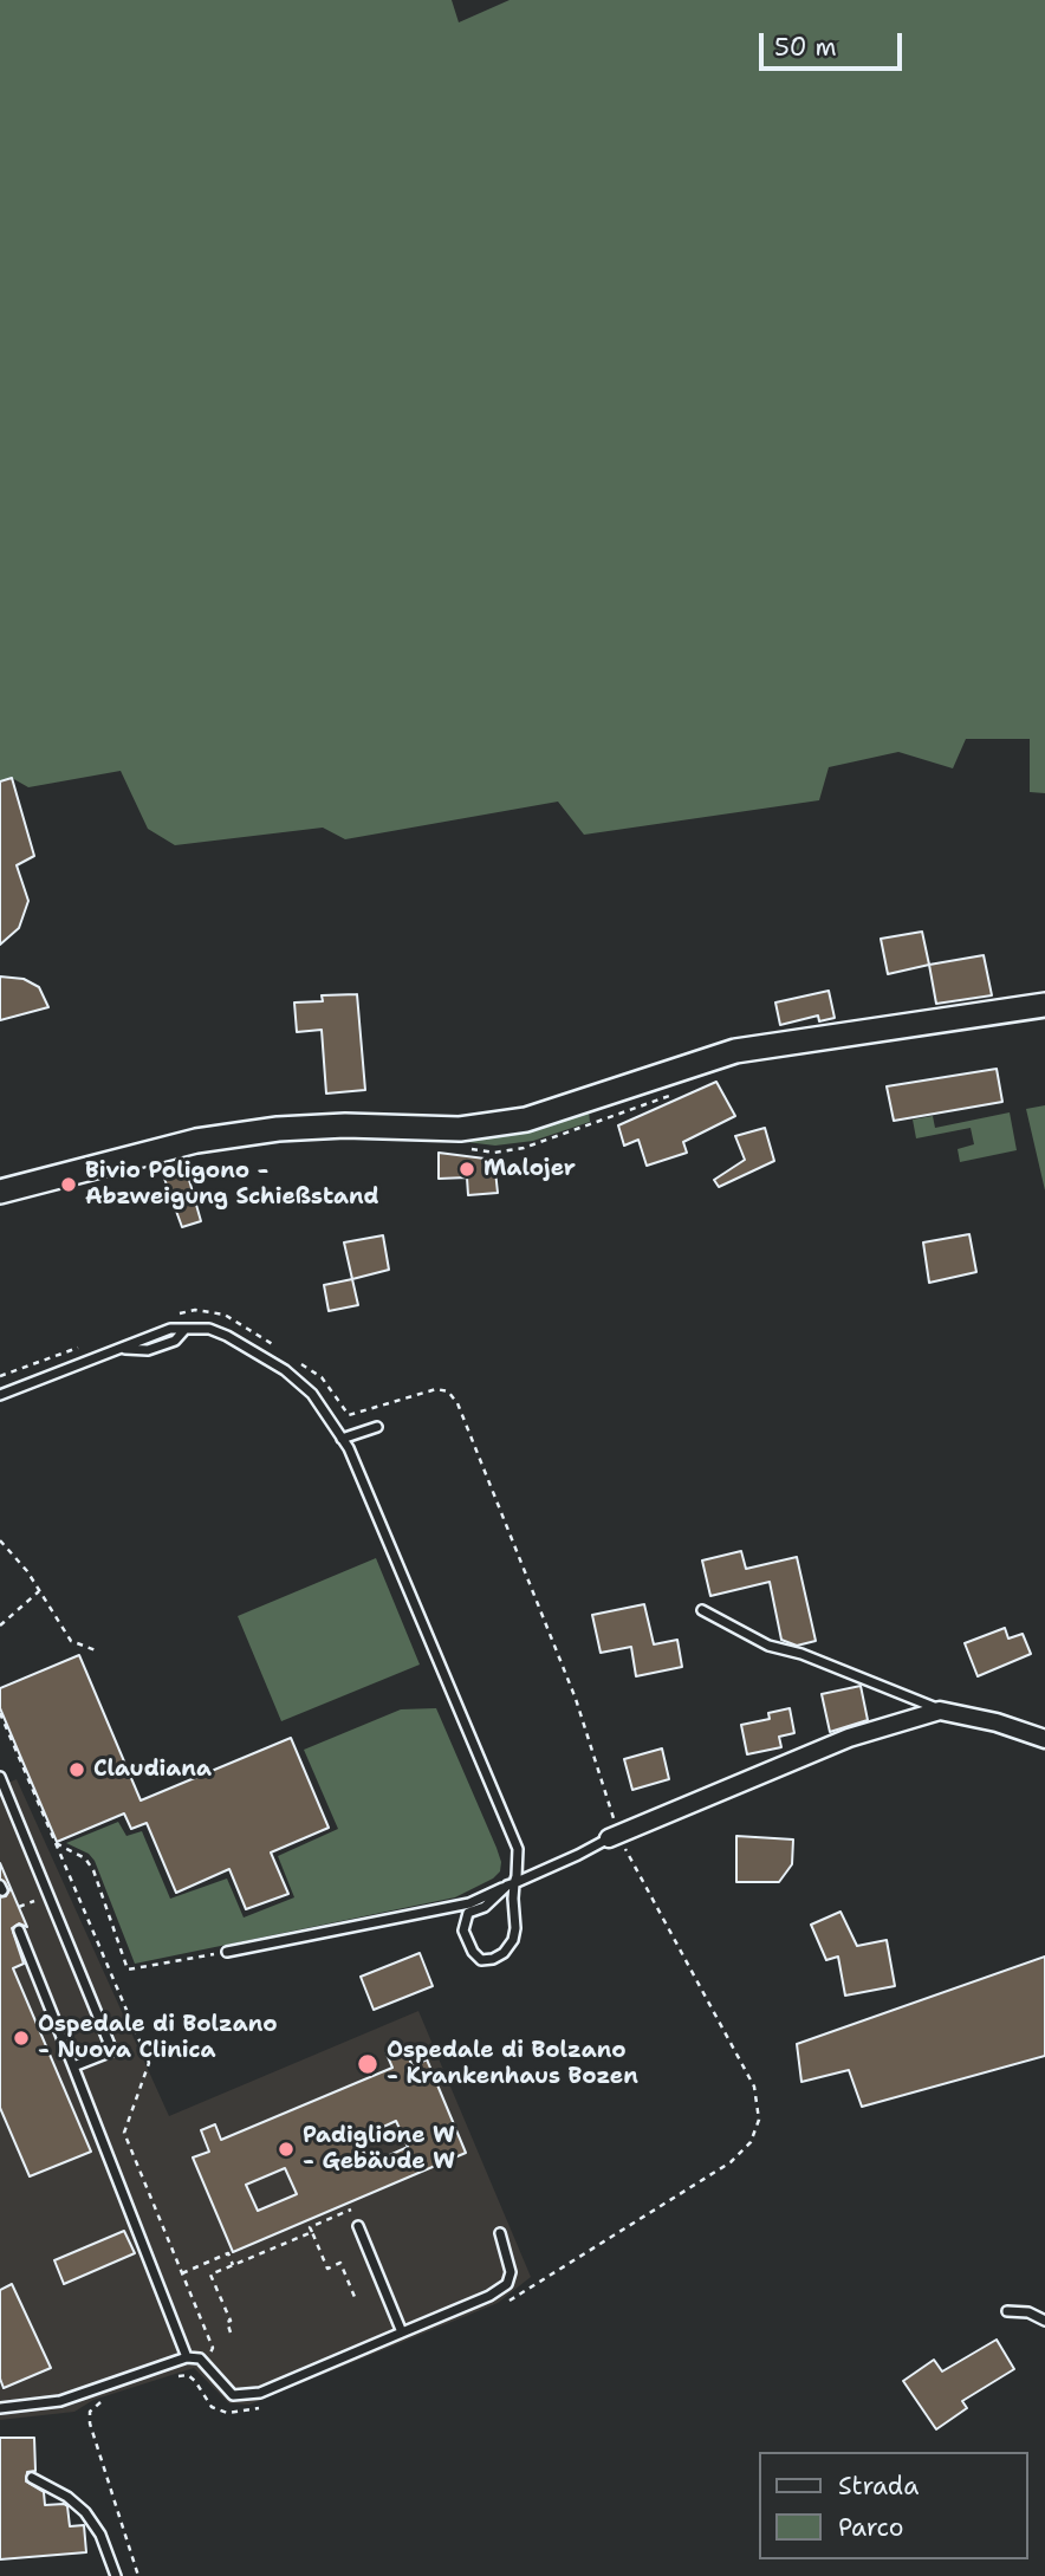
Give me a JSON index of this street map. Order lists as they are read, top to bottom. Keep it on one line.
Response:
{"places":["Malojer","Bivio Poligono - Abzweigung Schießstand","Claudiana","Ospedale di Bolzano - Nuova Clinica","Ospedale di Bolzano - Krankenhaus Bozen","Padiglione W - Gebäude W"],"legend":["Strada","Parco"],"scale_bar":"50 m"}
